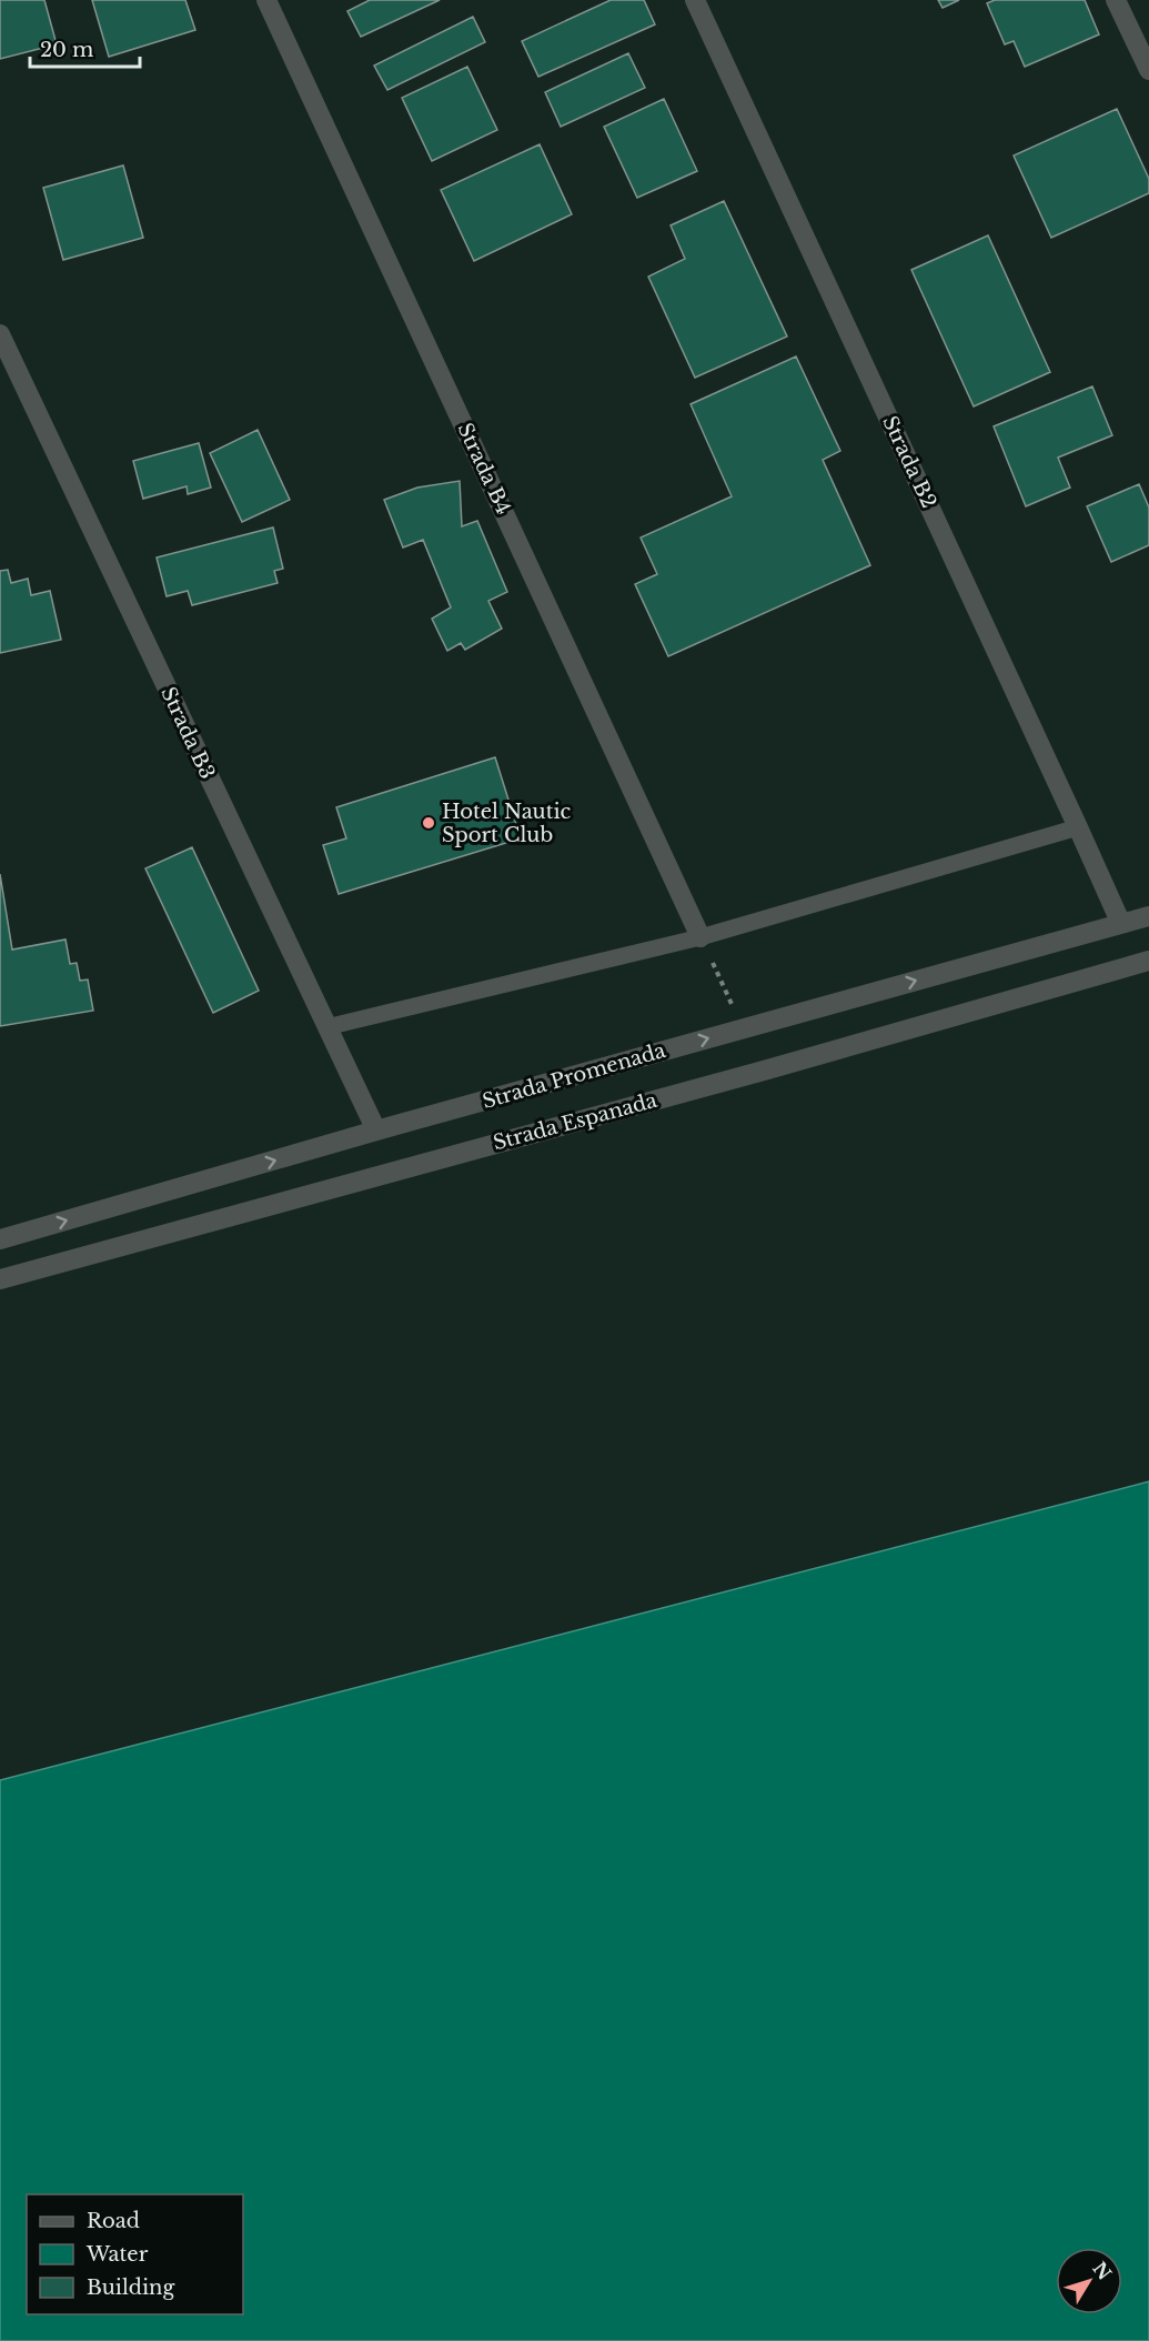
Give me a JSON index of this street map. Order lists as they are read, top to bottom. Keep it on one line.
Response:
{"streets":{"street":["Strada B2","Strada B4","Strada B3","Strada Promenada","Strada Espanada"]},"crossings":[["Strada B2","Strada Promenada"],["Strada B3","Strada Promenada"]],"one_way":["Strada Promenada"],"places":["Hotel Nautic Sport Club"],"legend":["Road","Water","Building"],"scale_bar":"20 m","north":"top right"}
